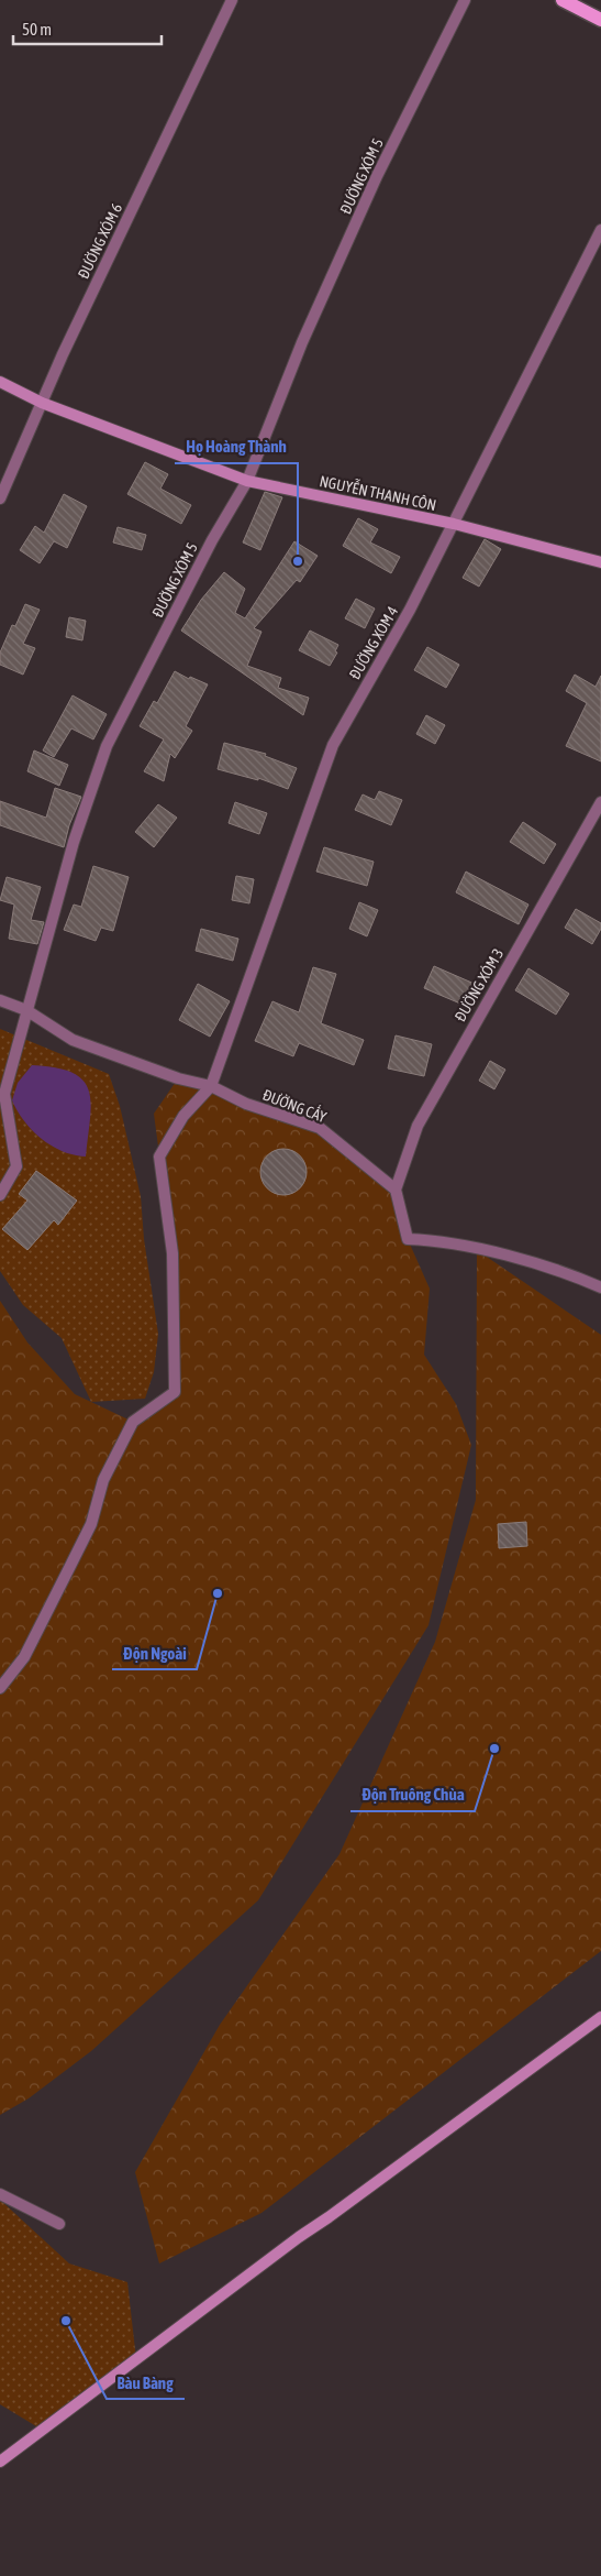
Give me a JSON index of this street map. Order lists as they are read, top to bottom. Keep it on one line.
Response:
{"streets":{"street":["ĐƯỜNG XÓM 5","ĐƯỜNG XÓM 6","NGUYỄN THANH CÔN","ĐƯỜNG XÓM 4","ĐƯỜNG XÓM 3","ĐƯỜNG CẤY"]},"crossings":[["ĐƯỜNG XÓM 5","NGUYỄN THANH CÔN"],["ĐƯỜNG XÓM 5","ĐƯỜNG CẤY"],["ĐƯỜNG XÓM 6","NGUYỄN THANH CÔN"],["NGUYỄN THANH CÔN","ĐƯỜNG XÓM 4"],["ĐƯỜNG XÓM 4","ĐƯỜNG CẤY"],["ĐƯỜNG XÓM 3","ĐƯỜNG CẤY"]],"places":["Họ Hoàng Thành","Độn Ngoài","Độn Truông Chùa","Bàu Bàng"],"scale_bar":"50 m"}
